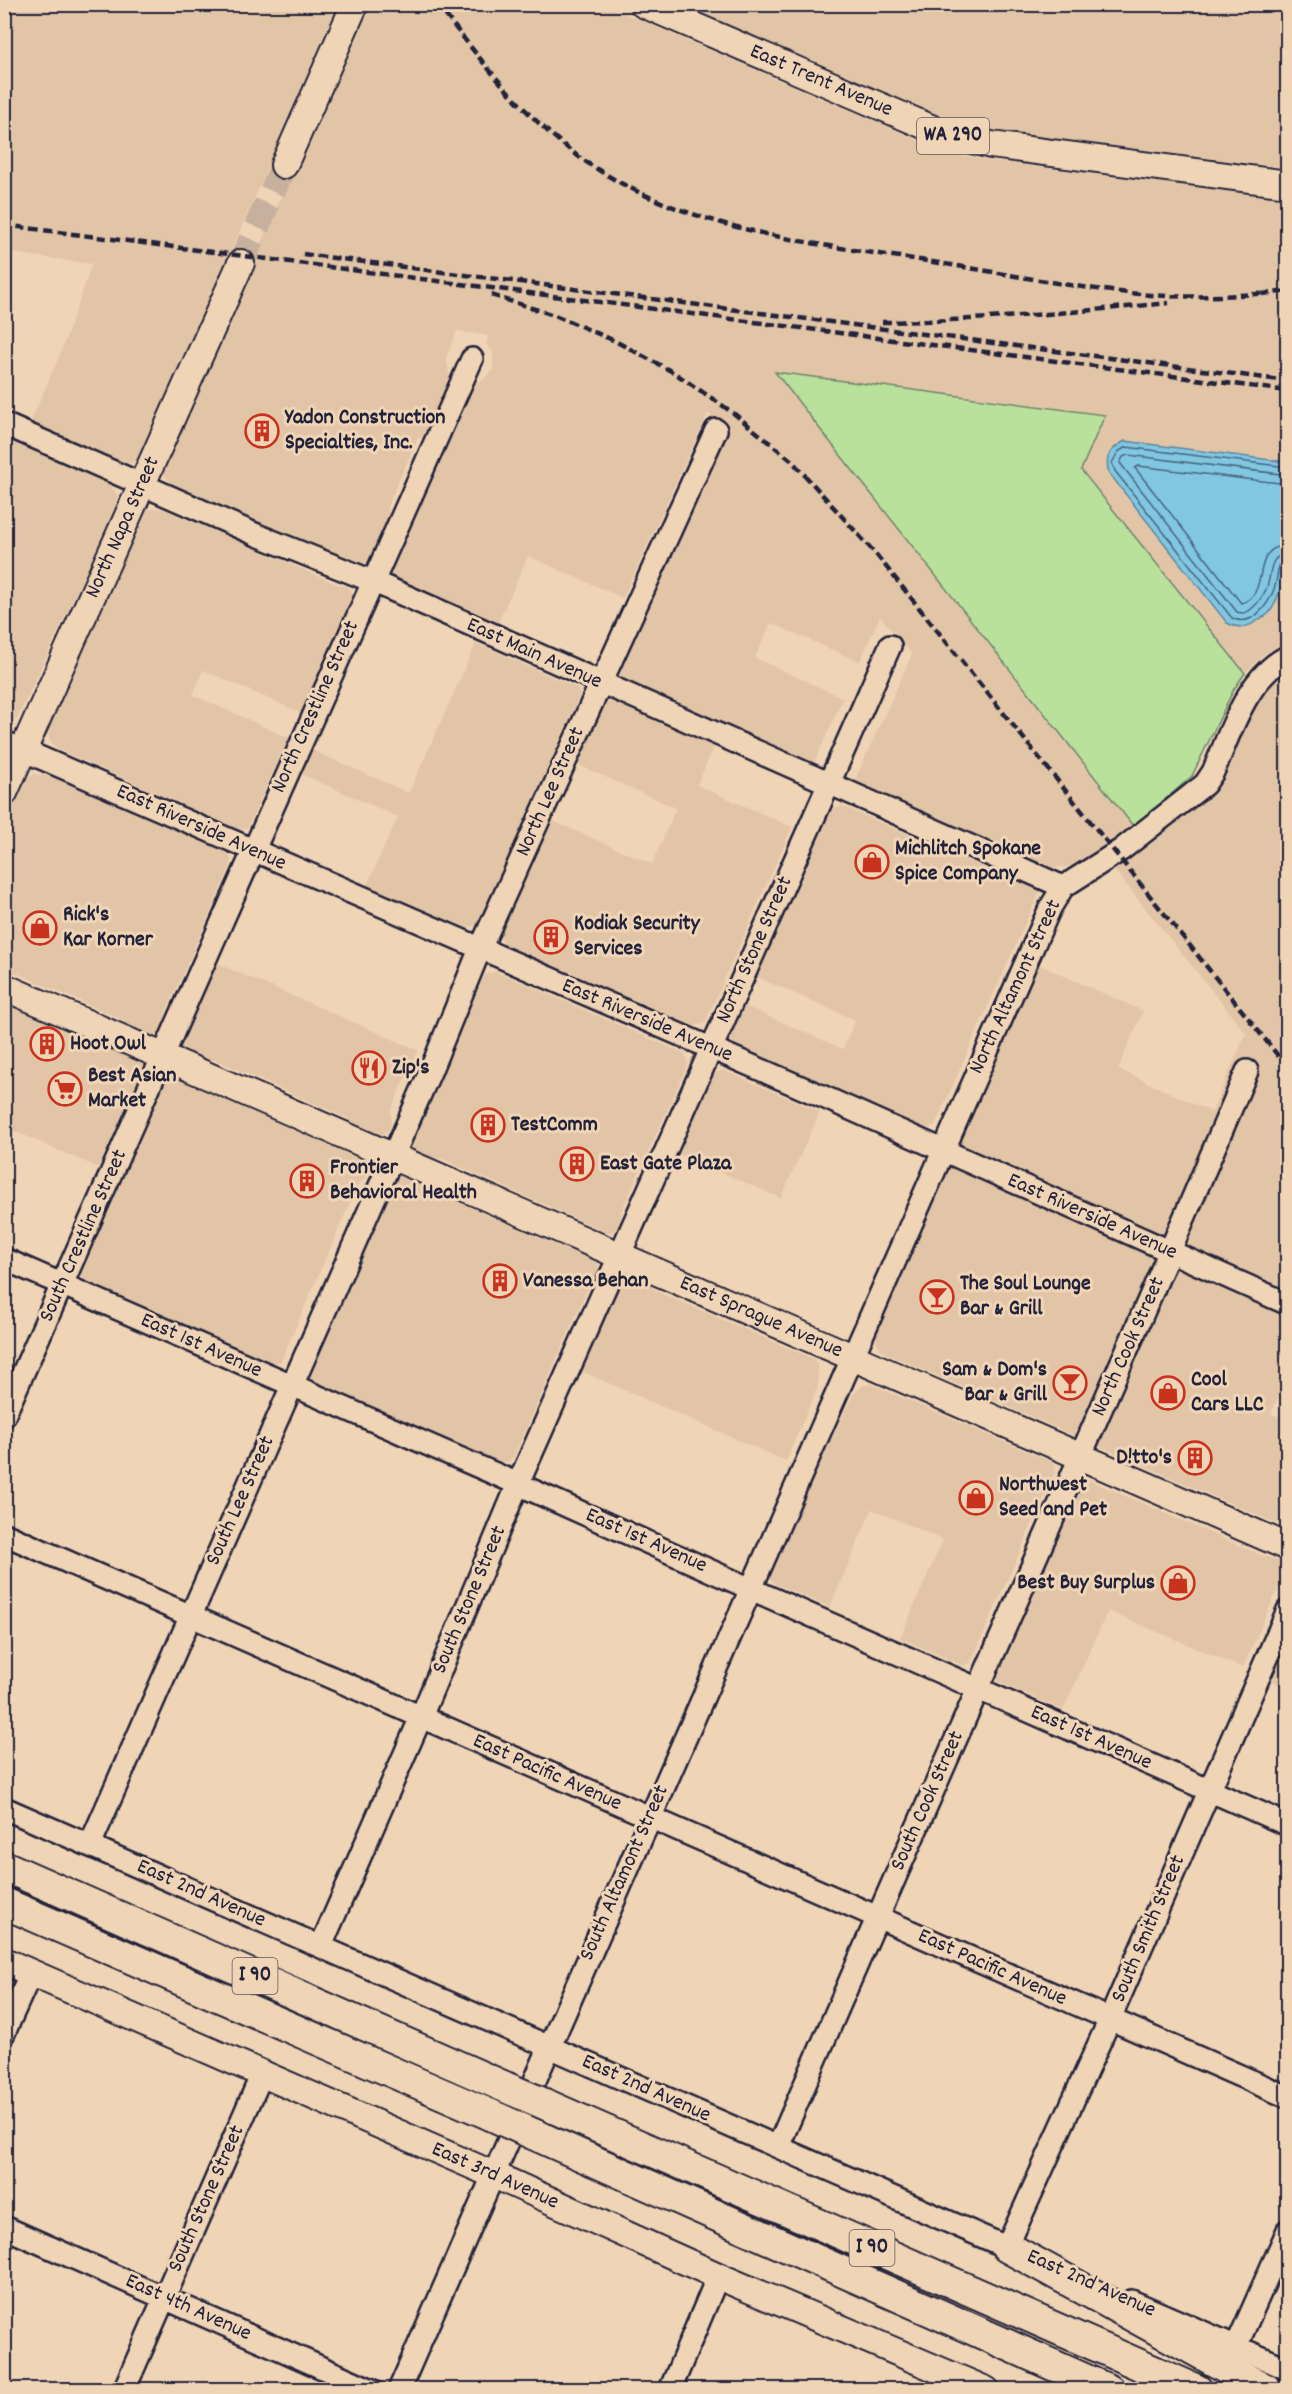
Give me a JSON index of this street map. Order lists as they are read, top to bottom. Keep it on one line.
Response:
{"streets":{"highway":["I 90"],"main road":["East Trent Avenue","WA 290","North Napa Street","East Sprague Avenue","East 3rd Avenue"],"street":["East Main Avenue","North Crestline Street","North Lee Street","East Riverside Avenue","North Stone Street","North Altamont Street","South Crestline Street","East 1st Avenue","North Cook Street","South Lee Street","South Stone Street","East Pacific Avenue","South Cook Street","South Altamont Street","East 2nd Avenue","South Smith Street","East 4th Avenue"]},"crossings":[["North Napa Street","East Main Avenue"],["North Napa Street","East Riverside Avenue"],["East Main Avenue","North Crestline Street"],["East Main Avenue","North Lee Street"],["East Main Avenue","North Stone Street"],["East Main Avenue","North Altamont Street"],["North Crestline Street","East Riverside Avenue"],["North Crestline Street","South Crestline Street"],["North Crestline Street","East Sprague Avenue"],["North Lee Street","East Riverside Avenue"],["North Lee Street","East Sprague Avenue"],["North Lee Street","South Lee Street"],["East Riverside Avenue","North Stone Street"],["East Riverside Avenue","North Altamont Street"],["East Riverside Avenue","North Cook Street"],["North Stone Street","East Sprague Avenue"],["North Stone Street","South Stone Street"],["North Altamont Street","East Sprague Avenue"],["North Altamont Street","South Altamont Street"],["South Crestline Street","East Sprague Avenue"],["South Crestline Street","East 1st Avenue"],["East Sprague Avenue","North Cook Street"],["East Sprague Avenue","South Lee Street"],["East Sprague Avenue","South Stone Street"],["East Sprague Avenue","South Cook Street"],["East Sprague Avenue","South Altamont Street"],["East 1st Avenue","South Lee Street"],["East 1st Avenue","South Stone Street"],["East 1st Avenue","South Cook Street"],["East 1st Avenue","South Altamont Street"],["East 1st Avenue","South Smith Street"],["North Cook Street","South Cook Street"],["South Lee Street","East Pacific Avenue"],["South Lee Street","East 2nd Avenue"],["South Stone Street","East Pacific Avenue"],["South Stone Street","East 2nd Avenue"],["South Stone Street","East 3rd Avenue"],["South Stone Street","East 4th Avenue"],["East Pacific Avenue","South Cook Street"],["East Pacific Avenue","South Altamont Street"],["East Pacific Avenue","South Smith Street"],["South Cook Street","East 2nd Avenue"],["South Altamont Street","East 2nd Avenue"],["South Altamont Street","East 3rd Avenue"],["East 2nd Avenue","South Smith Street"]],"places":{"building":["Yadon Construction Specialties, Inc.","Kodiak Security Services","Hoot Owl","TestComm","East Gate Plaza","Frontier Behavioral Health","Vanessa Behan","D!tto's"],"shop":["Michlitch Spokane Spice Company","Rick's Kar Korner","Cool Cars LLC","Northwest Seed and Pet","Best Buy Surplus"],"restaurant":["Zip's"],"supermarket":["Best Asian Market"],"bar":["The Soul Lounge Bar & Grill","Sam & Dom's Bar & Grill"]}}
